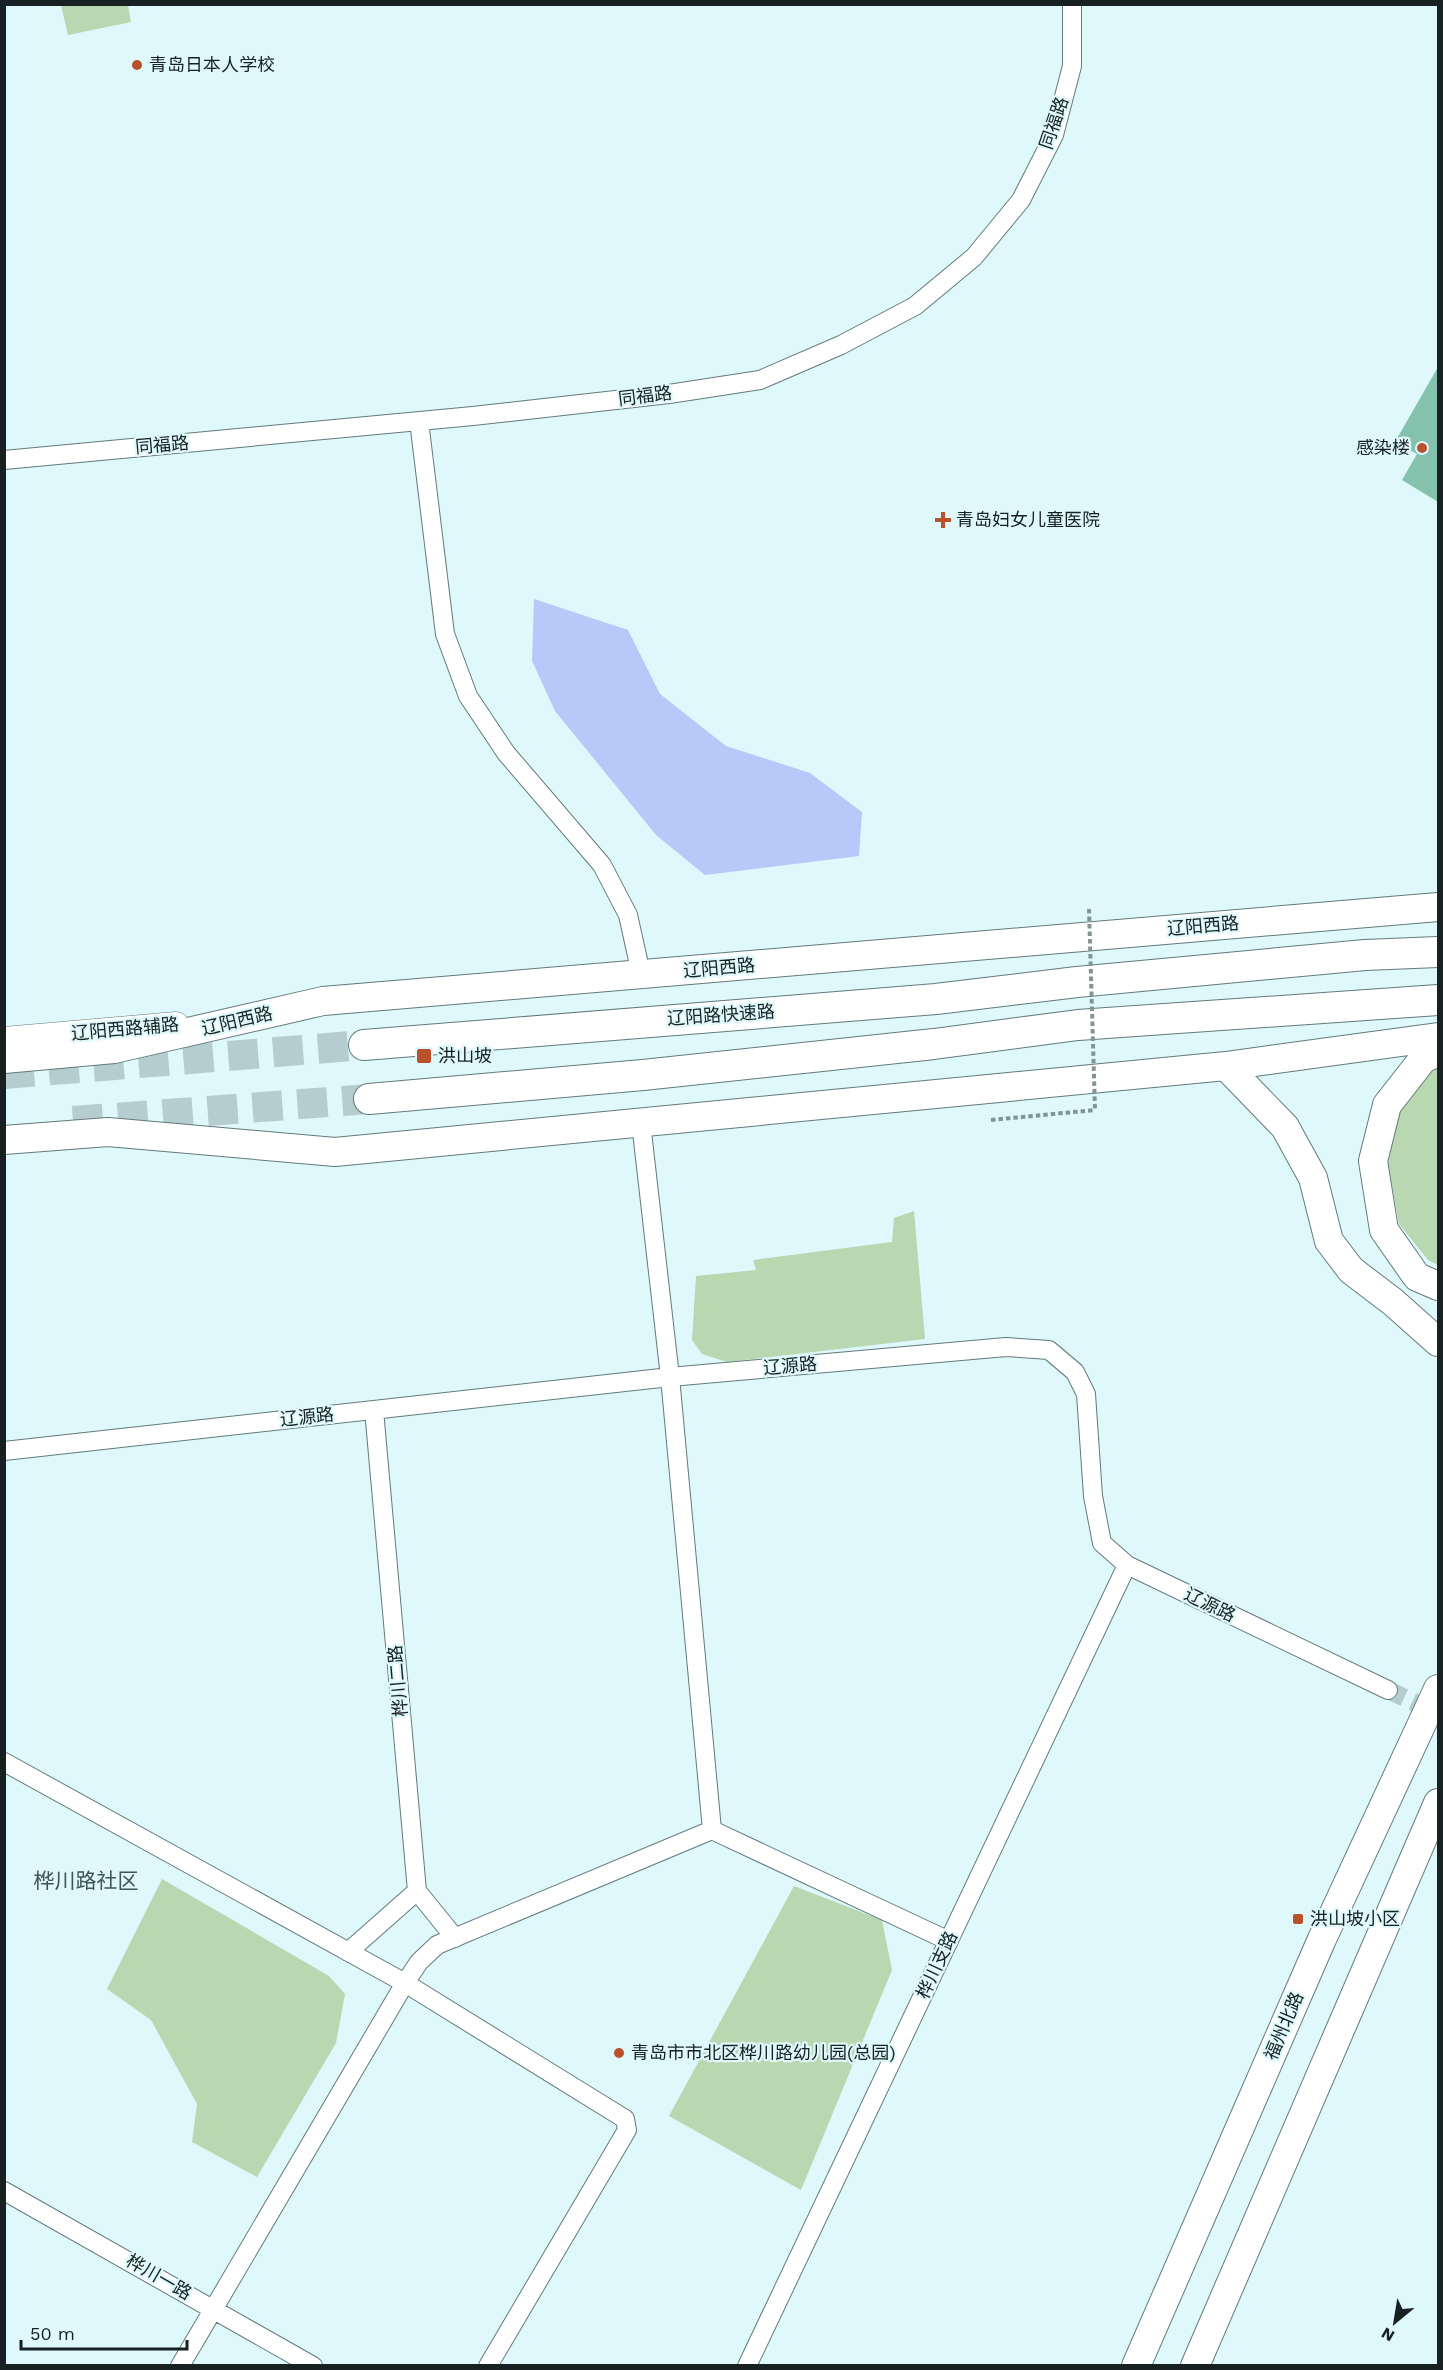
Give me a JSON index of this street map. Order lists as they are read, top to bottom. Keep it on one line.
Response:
{"streets":{"highway":["辽阳路快速路"],"main road":["辽阳西路","辽阳西路辅路","福州北路"],"street":["同福路","辽源路","桦川二路","桦川支路","桦川一路"]},"crossings":[["辽阳西路","辽阳西路辅路"],["辽源路","桦川二路"],["辽源路","桦川支路"]],"districts":["桦川路社区"],"places":{"other":["青岛日本人学校","感染楼","青岛市市北区桦川路幼儿园(总园)"],"health":["青岛妇女儿童医院"],"transit":["洪山坡","洪山坡小区"]},"scale_bar":"50 m","north":"bottom left"}
